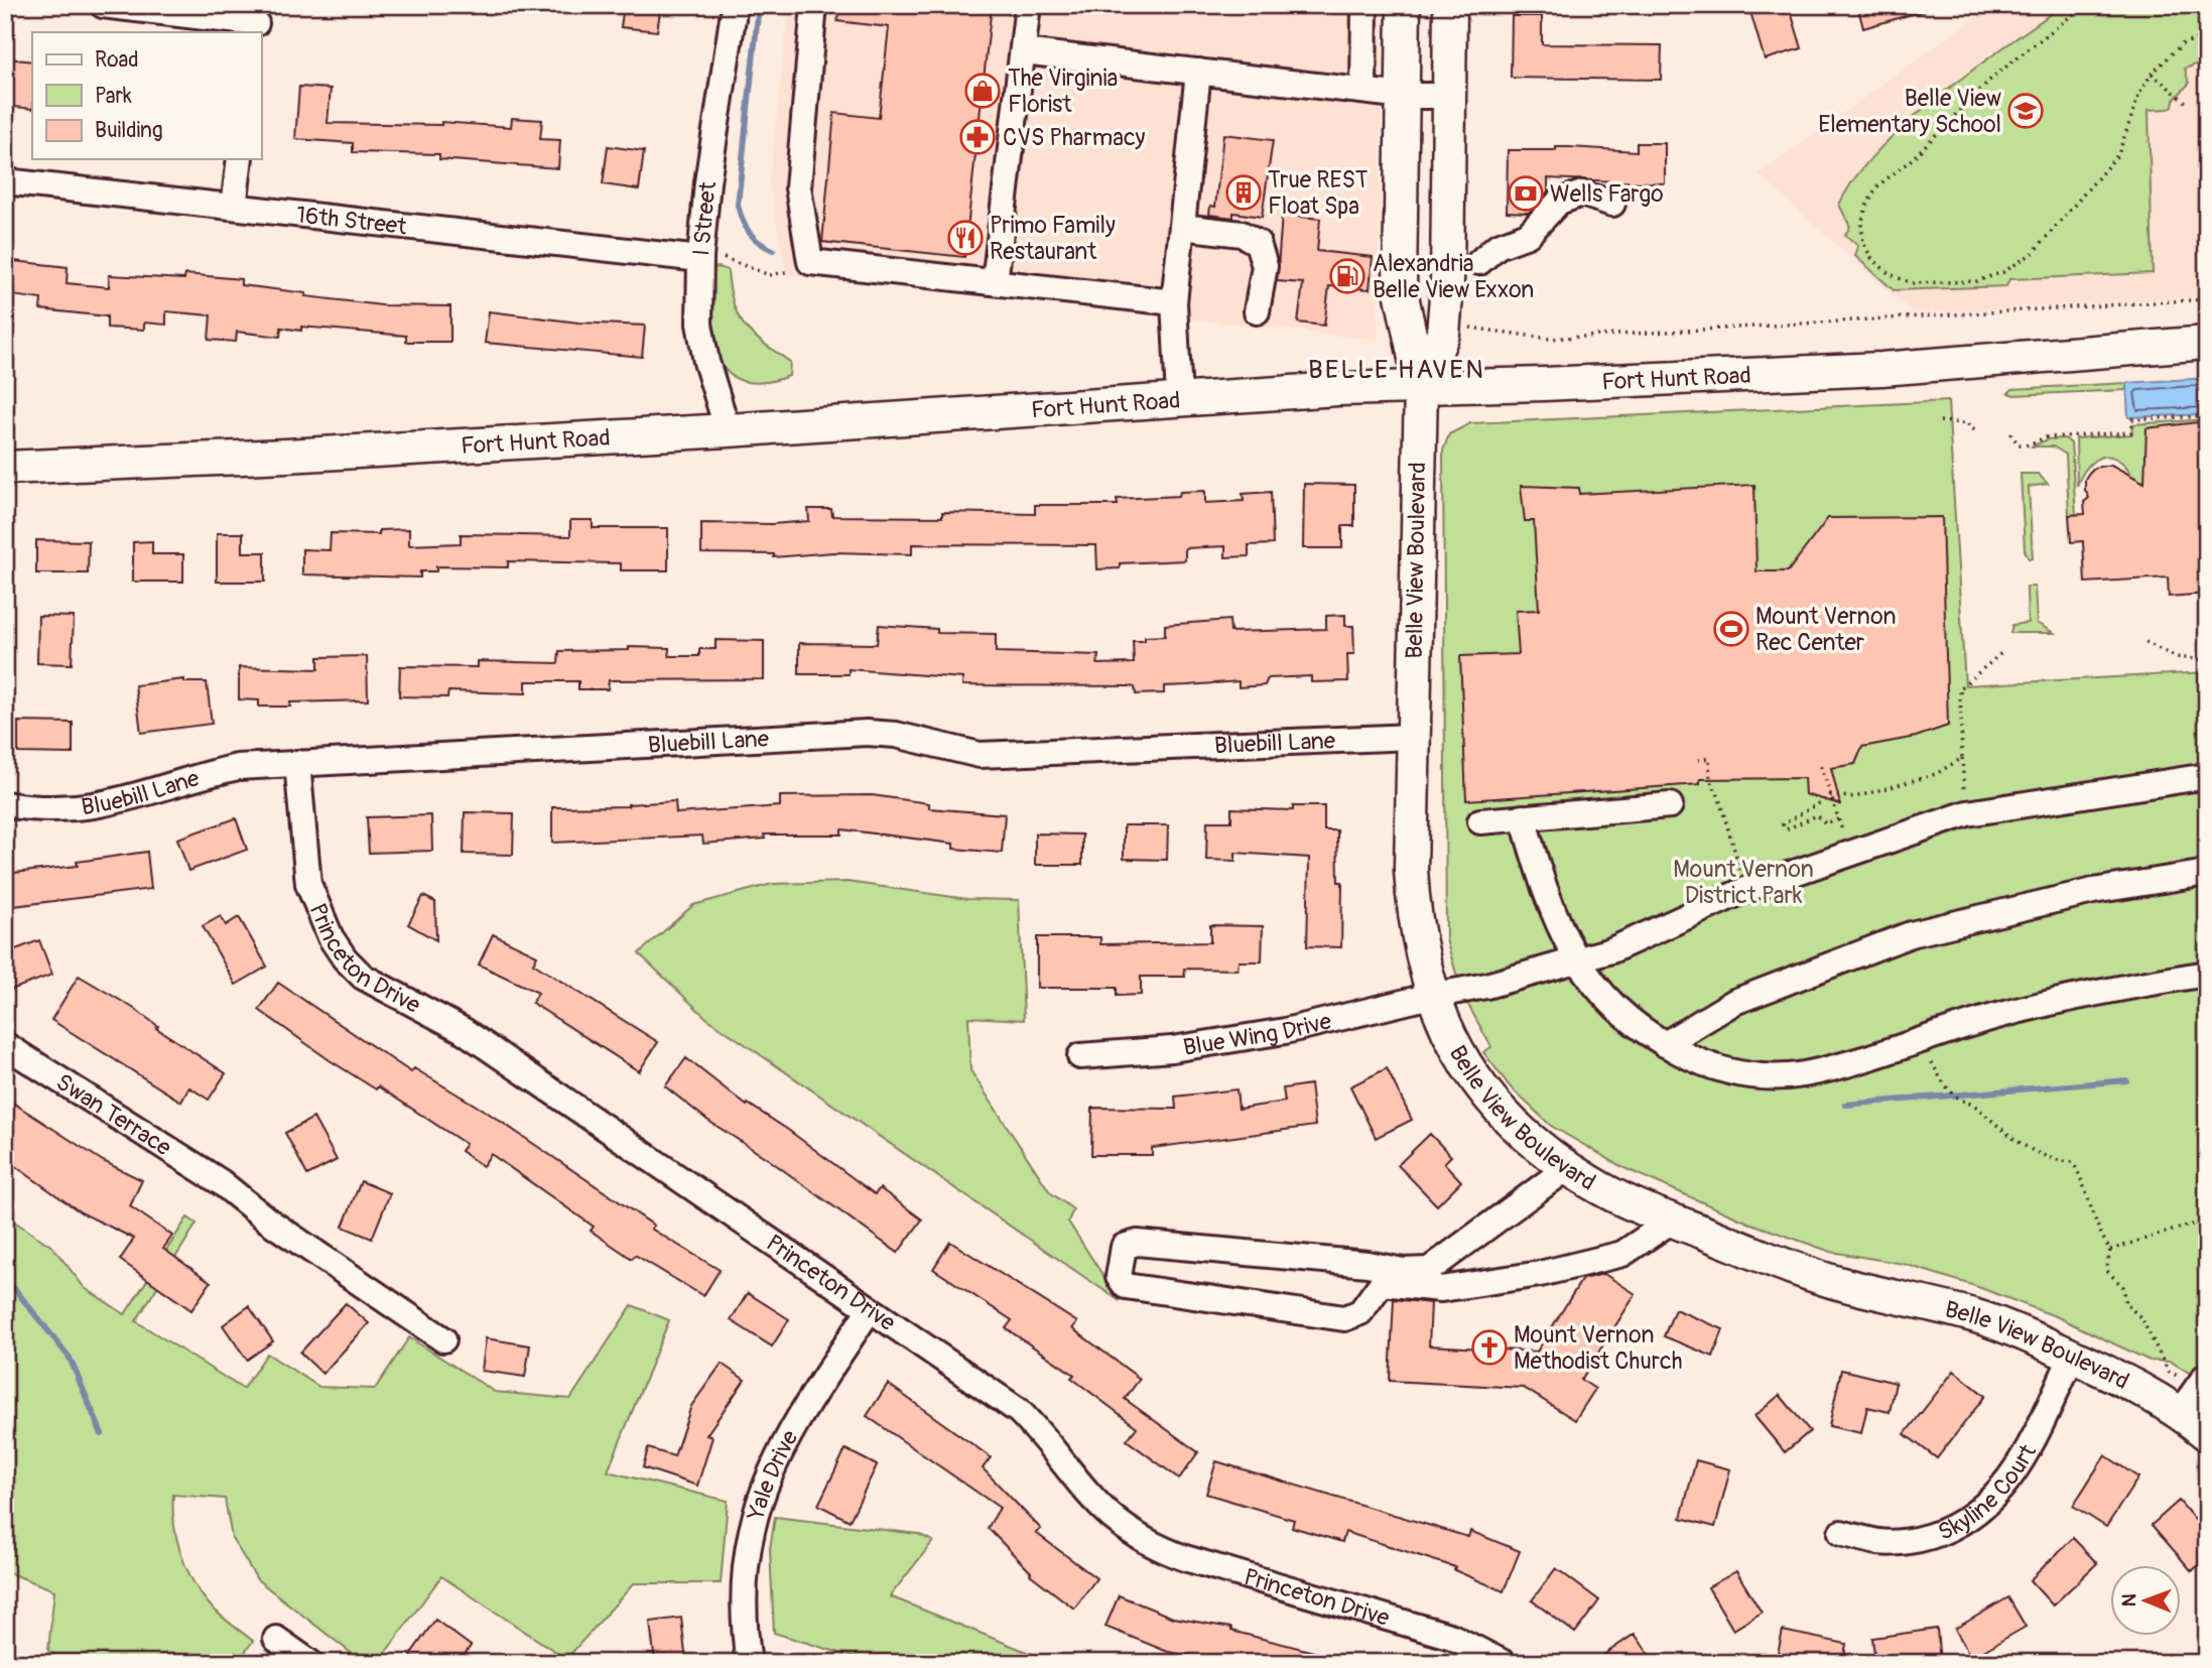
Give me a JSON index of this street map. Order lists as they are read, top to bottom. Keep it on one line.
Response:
{"streets":{"main road":["Fort Hunt Road","Belle View Boulevard"],"street":["I Street","16th Street","Bluebill Lane","Princeton Drive","Blue Wing Drive","Swan Terrace","Yale Drive","Skyline Court"]},"crossings":[["I Street","16th Street"],["I Street","Fort Hunt Road"],["Fort Hunt Road","Belle View Boulevard"],["Belle View Boulevard","Bluebill Lane"],["Belle View Boulevard","Blue Wing Drive"],["Belle View Boulevard","Skyline Court"],["Bluebill Lane","Princeton Drive"],["Princeton Drive","Yale Drive"]],"districts":["BELLE HAVEN"],"parks":["Mount Vernon District Park"],"places":{"shop":["The Virginia Florist"],"school or university":["Belle View Elementary School"],"pharmacy":["CVS Pharmacy"],"building":["True REST Float Spa"],"bank":["Wells Fargo"],"restaurant":["Primo Family Restaurant"],"fuel station":["Alexandria Belle View Exxon"],"sports":["Mount Vernon Rec Center"],"church":["Mount Vernon Methodist Church"]},"legend":["Road","Park","Building"],"north":"left"}
